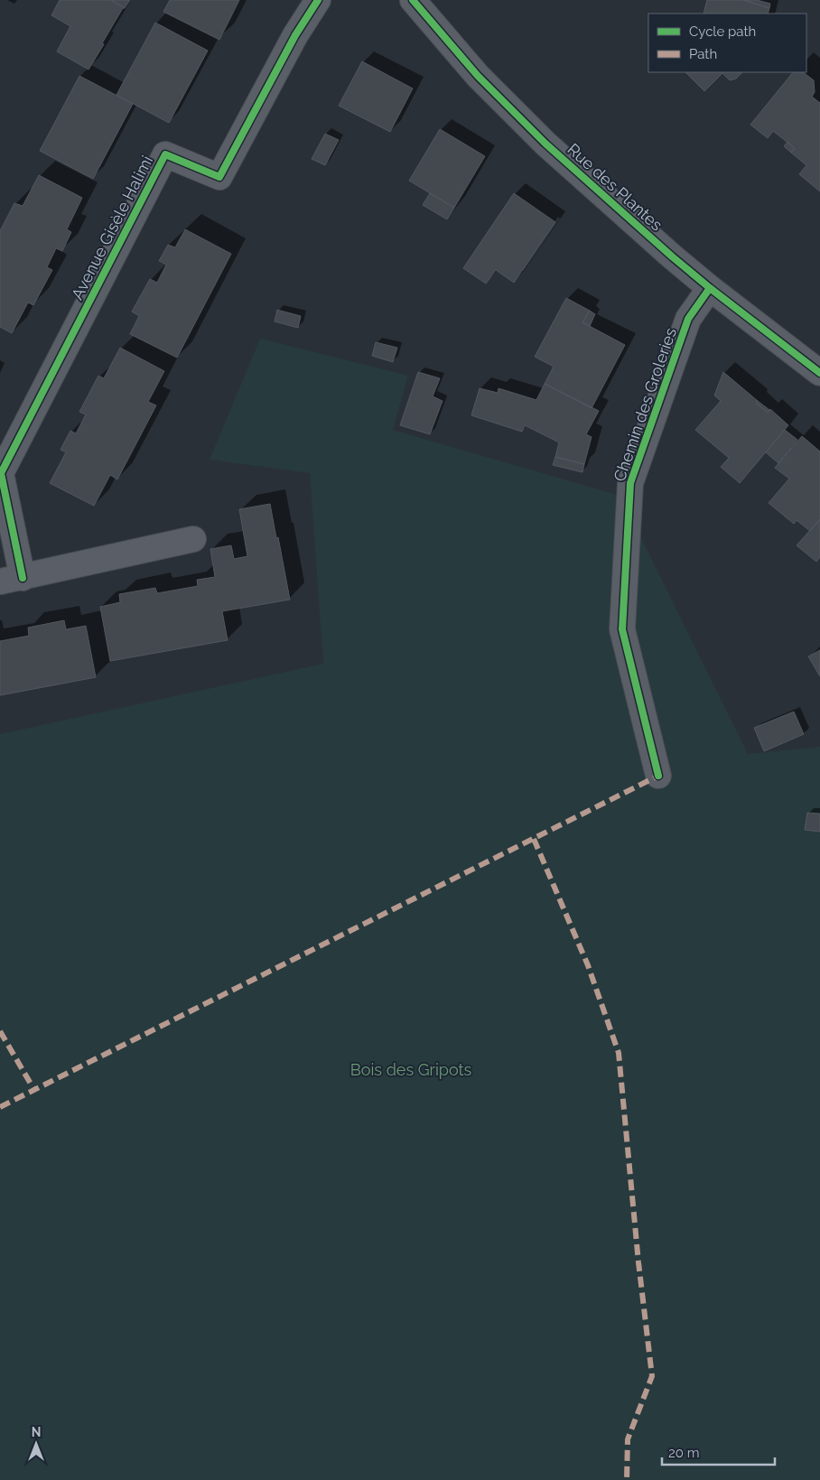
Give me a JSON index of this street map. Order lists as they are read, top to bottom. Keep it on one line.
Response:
{"streets":{"street":["Rue des Plantes","Avenue Gisèle Halimi","Chemin des Groleries"]},"crossings":[["Rue des Plantes","Chemin des Groleries"]],"parks":["Bois des Gripots"],"legend":["Cycle path","Path"],"scale_bar":"20 m","north":"top"}
